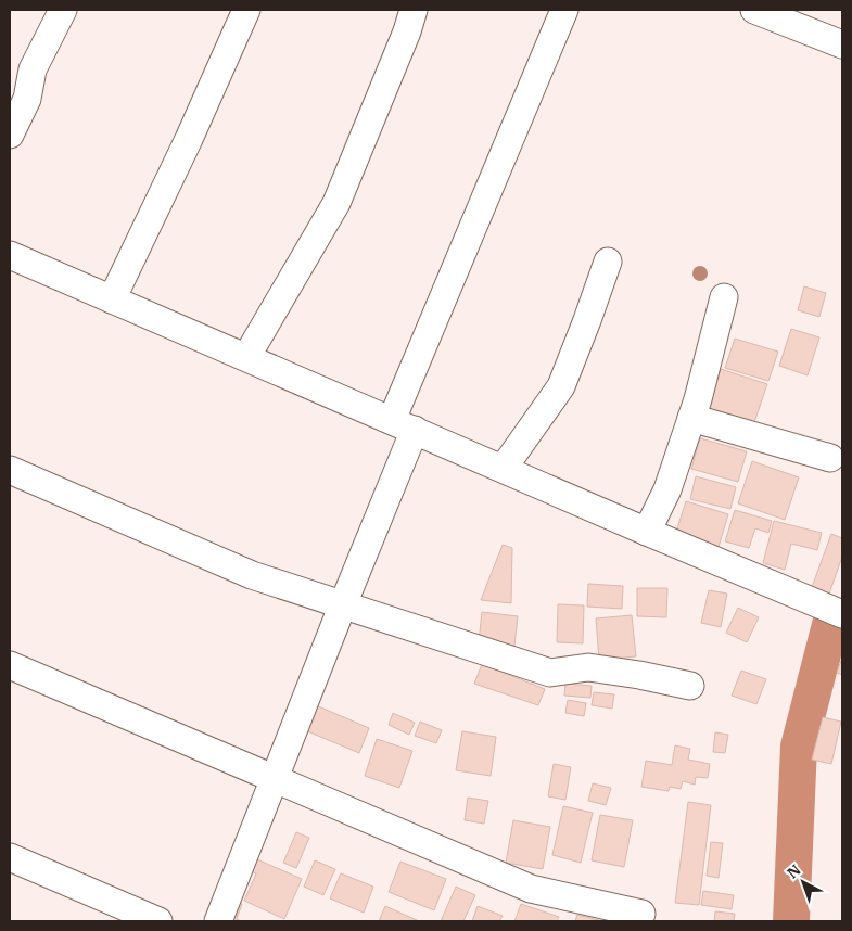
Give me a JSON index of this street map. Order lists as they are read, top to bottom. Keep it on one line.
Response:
{"north":"top left"}
